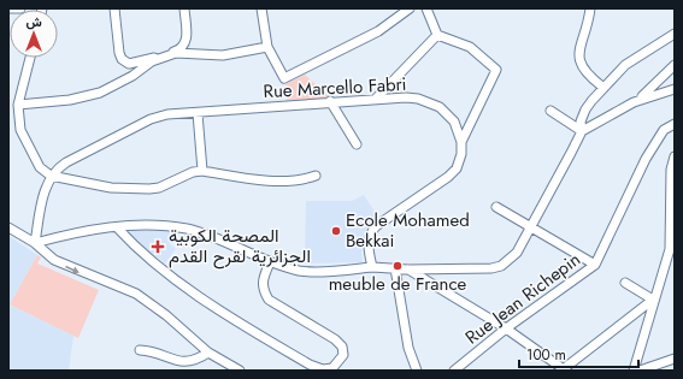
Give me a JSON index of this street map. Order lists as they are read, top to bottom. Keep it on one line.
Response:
{"streets":{"street":["Rue Marcello Fabri","Rue Jean Richepin"]},"places":{"other":["Ecole Mohamed Bekkai","meuble de France"],"health":["المصحة الكوبية الجزائرية لقرح القدم"]},"scale_bar":"100 m","north":"top"}
